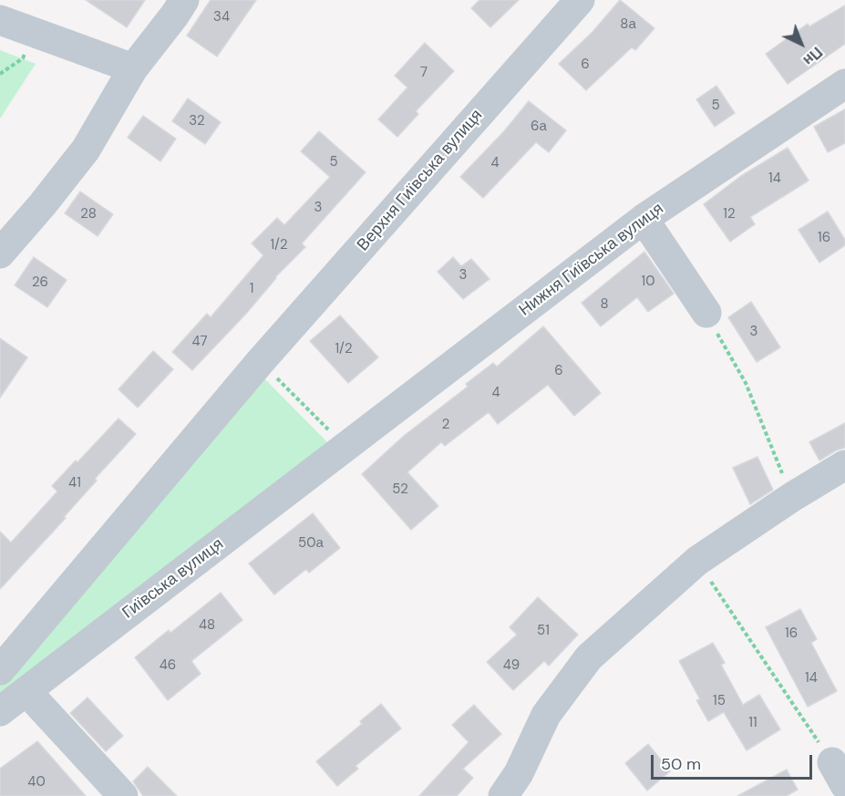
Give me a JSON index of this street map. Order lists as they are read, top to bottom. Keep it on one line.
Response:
{"streets":{"street":["Верхня Гиївська вулиця","Нижня Гиївська вулиця","Гиївська вулиця"]},"crossings":[["Нижня Гиївська вулиця","Гиївська вулиця"]],"house_numbers":["34","8а","6","7","5","32","6а","5","4","14","3","28","12","16","1/2","3","10","26","1","8","3","47","1/2","6","4","2","41","52","50а","48","51","16","46","49","14","15","11","40"],"scale_bar":"50 m","north":"bottom right"}
